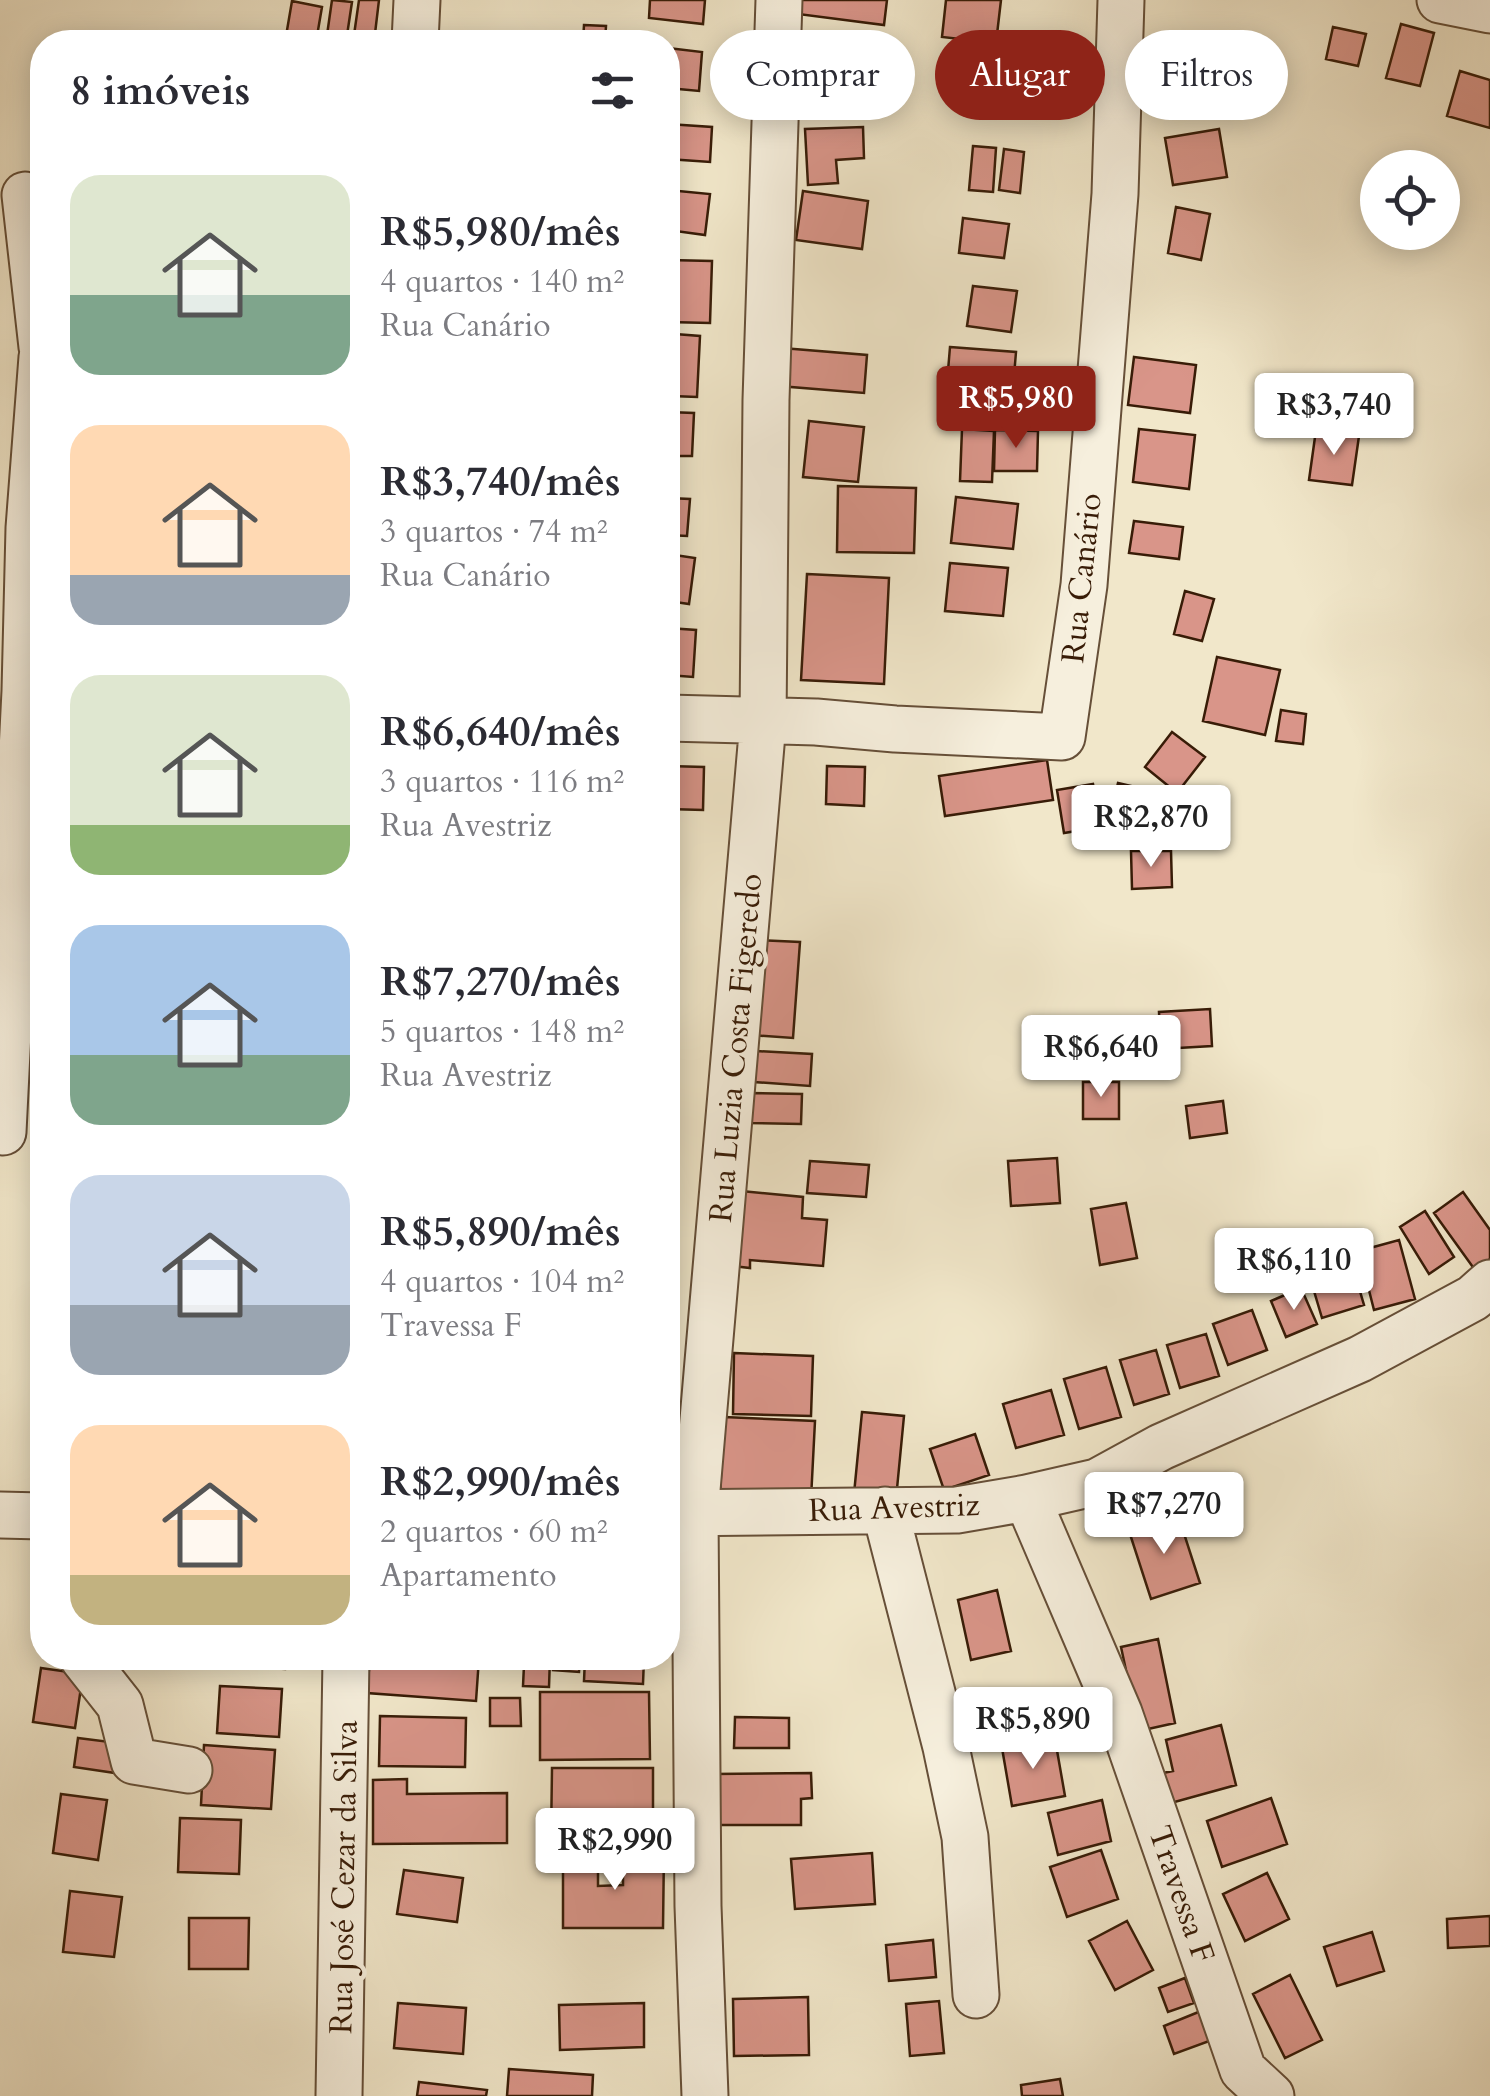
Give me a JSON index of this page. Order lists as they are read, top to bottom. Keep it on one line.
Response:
{"streets":{"street":["Rua Canário","Rua Luzia Costa Figeredo","Rua Avestriz","Rua José Cezar da Silva","Travessa F"]},"crossings":[["Rua Canário","Rua Luzia Costa Figeredo"],["Rua Luzia Costa Figeredo","Rua Avestriz"],["Rua Avestriz","Travessa F"]],"page":{"chip":["Comprar","Alugar","Filtros"],"heading":"8 imóveis","list":[{"name":"R$5,980/mês","note":"4 quartos · 140 m² · Rua Canário"},{"name":"R$3,740/mês","note":"3 quartos · 74 m² · Rua Canário"},{"name":"R$6,640/mês","note":"3 quartos · 116 m² · Rua Avestriz"},{"name":"R$7,270/mês","note":"5 quartos · 148 m² · Rua Avestriz"},{"name":"R$5,890/mês","note":"4 quartos · 104 m² · Travessa F"},{"name":"R$2,990/mês","note":"2 quartos · 60 m² · Apartamento"}],"price":["R$5,980","R$3,740","R$2,870","R$6,640","R$6,110","R$7,270","R$5,890","R$2,990"]}}
